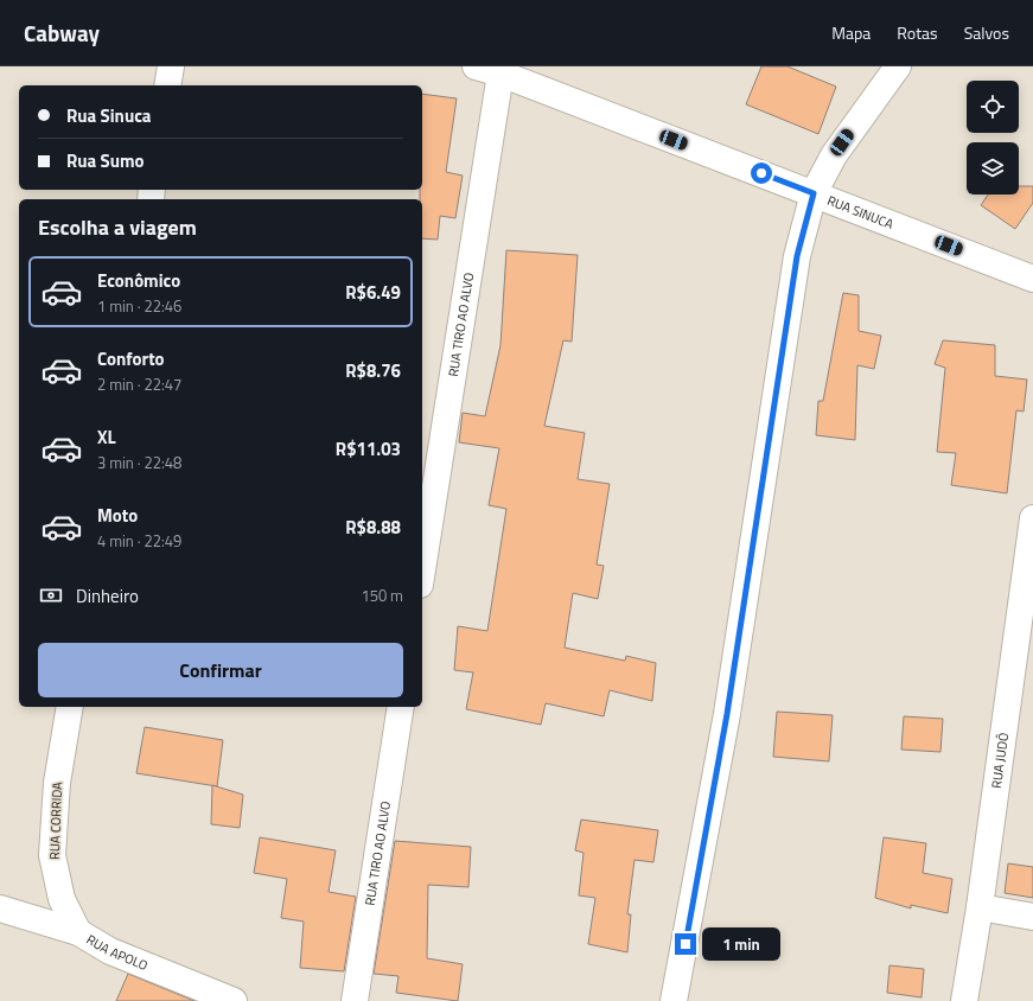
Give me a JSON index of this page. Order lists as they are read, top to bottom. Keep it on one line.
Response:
{"streets":{"street":["RUA SINUCA","RUA TIRO AO ALVO","RUA JUDÔ","RUA CORRIDA","RUA APOLO"]},"crossings":[["RUA SINUCA","RUA TIRO AO ALVO"],["RUA CORRIDA","RUA APOLO"]],"page":{"header":"Cabway","nav":["Mapa","Rotas","Salvos"],"banner":["Rua Sinuca","Rua Sumo"],"heading":"Escolha a viagem","list":[{"name":"Econômico","note":"1 min · 22:46","value":"R$6.49"},{"name":"Conforto","note":"2 min · 22:47","value":"R$8.76"},{"name":"XL","note":"3 min · 22:48","value":"R$11.03"},{"name":"Moto","note":"4 min · 22:49","value":"R$8.88"}],"pay":["Dinheiro","150 m"],"buttons":"Confirmar","bubble":"1 min"}}
